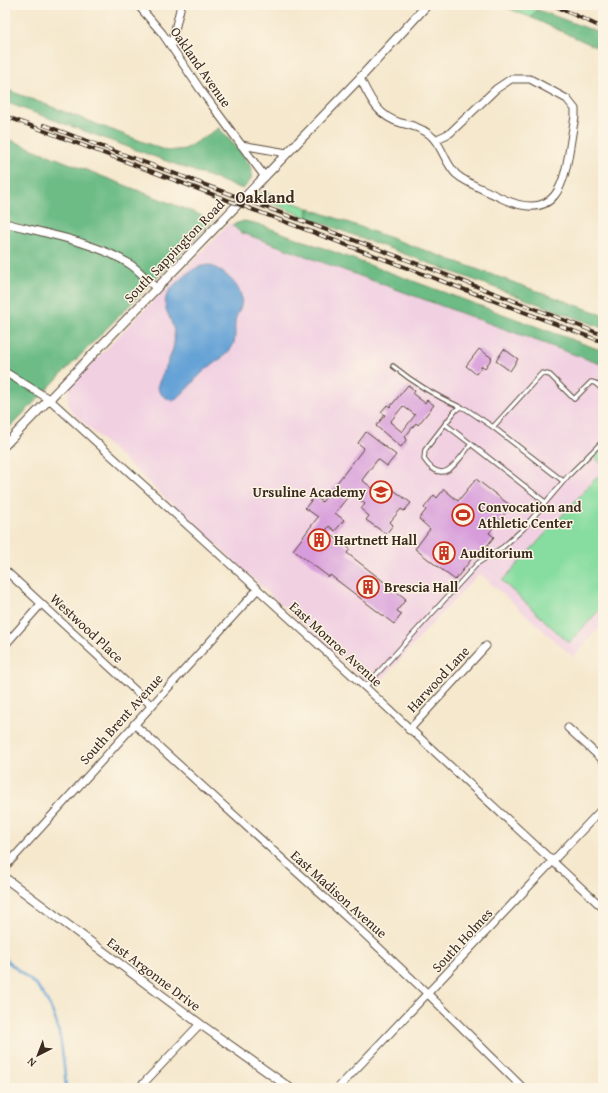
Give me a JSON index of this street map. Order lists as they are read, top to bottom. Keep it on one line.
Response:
{"streets":{"street":["Oakland Avenue","South Sappington Road","Westwood Place","East Monroe Avenue","Harwood Lane","South Brent Avenue","East Madison Avenue","South Holmes","East Argonne Drive"]},"crossings":[["Oakland Avenue","South Sappington Road"],["South Sappington Road","East Monroe Avenue"],["Westwood Place","South Brent Avenue"],["East Monroe Avenue","Harwood Lane"],["East Monroe Avenue","South Brent Avenue"],["East Monroe Avenue","South Holmes"],["South Brent Avenue","East Madison Avenue"],["East Madison Avenue","South Holmes"]],"districts":["Oakland"],"places":{"school or university":["Ursuline Academy"],"sports":["Convocation and Athletic Center"],"building":["Hartnett Hall","Auditorium","Brescia Hall"]},"north":"bottom left"}
